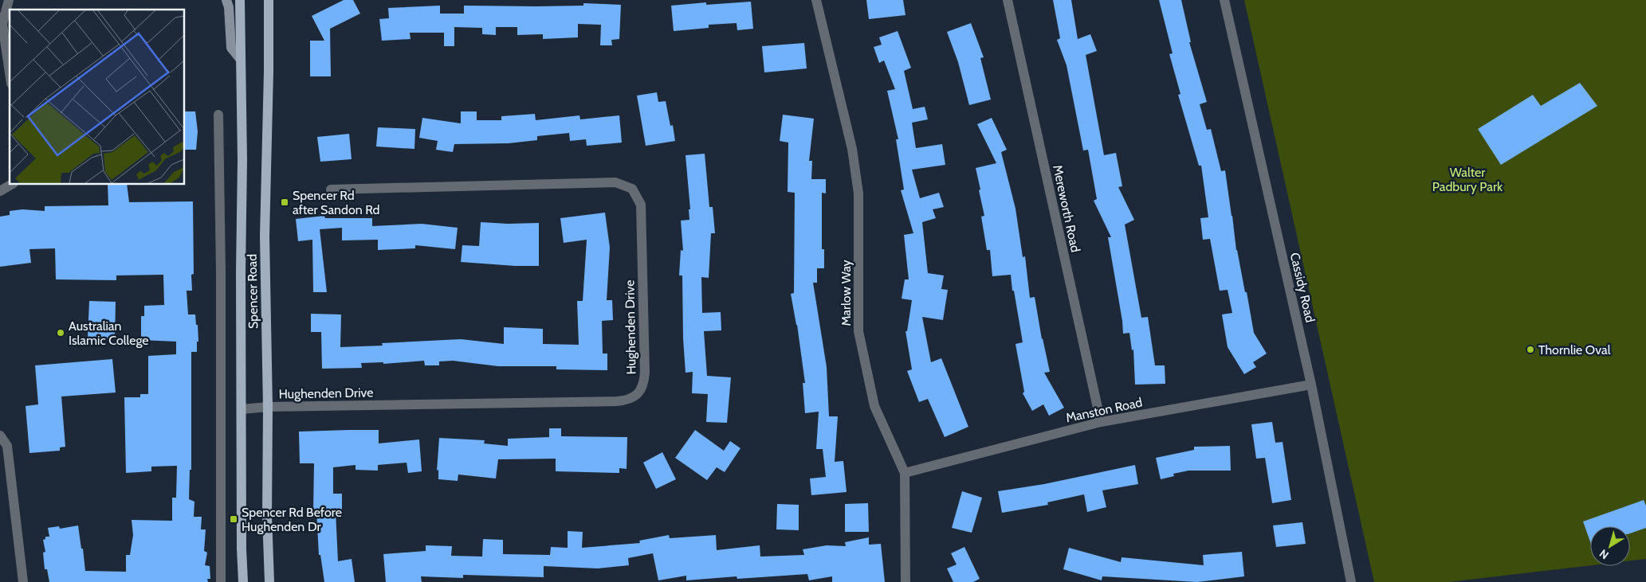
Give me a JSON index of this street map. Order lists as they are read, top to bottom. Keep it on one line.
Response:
{"streets":{"main road":["Spencer Road"],"street":["Mereworth Road","Cassidy Road","Marlow Way","Hughenden Drive","Manston Road"]},"crossings":[["Mereworth Road","Manston Road"],["Cassidy Road","Manston Road"],["Spencer Road","Hughenden Drive"],["Marlow Way","Manston Road"]],"parks":["Walter Padbury Park"],"places":{"transit":["Spencer Rd after Sandon Rd","Spencer Rd Before Hughenden Dr"],"other":["Australian Islamic College","Thornlie Oval"]},"north":"bottom left"}
